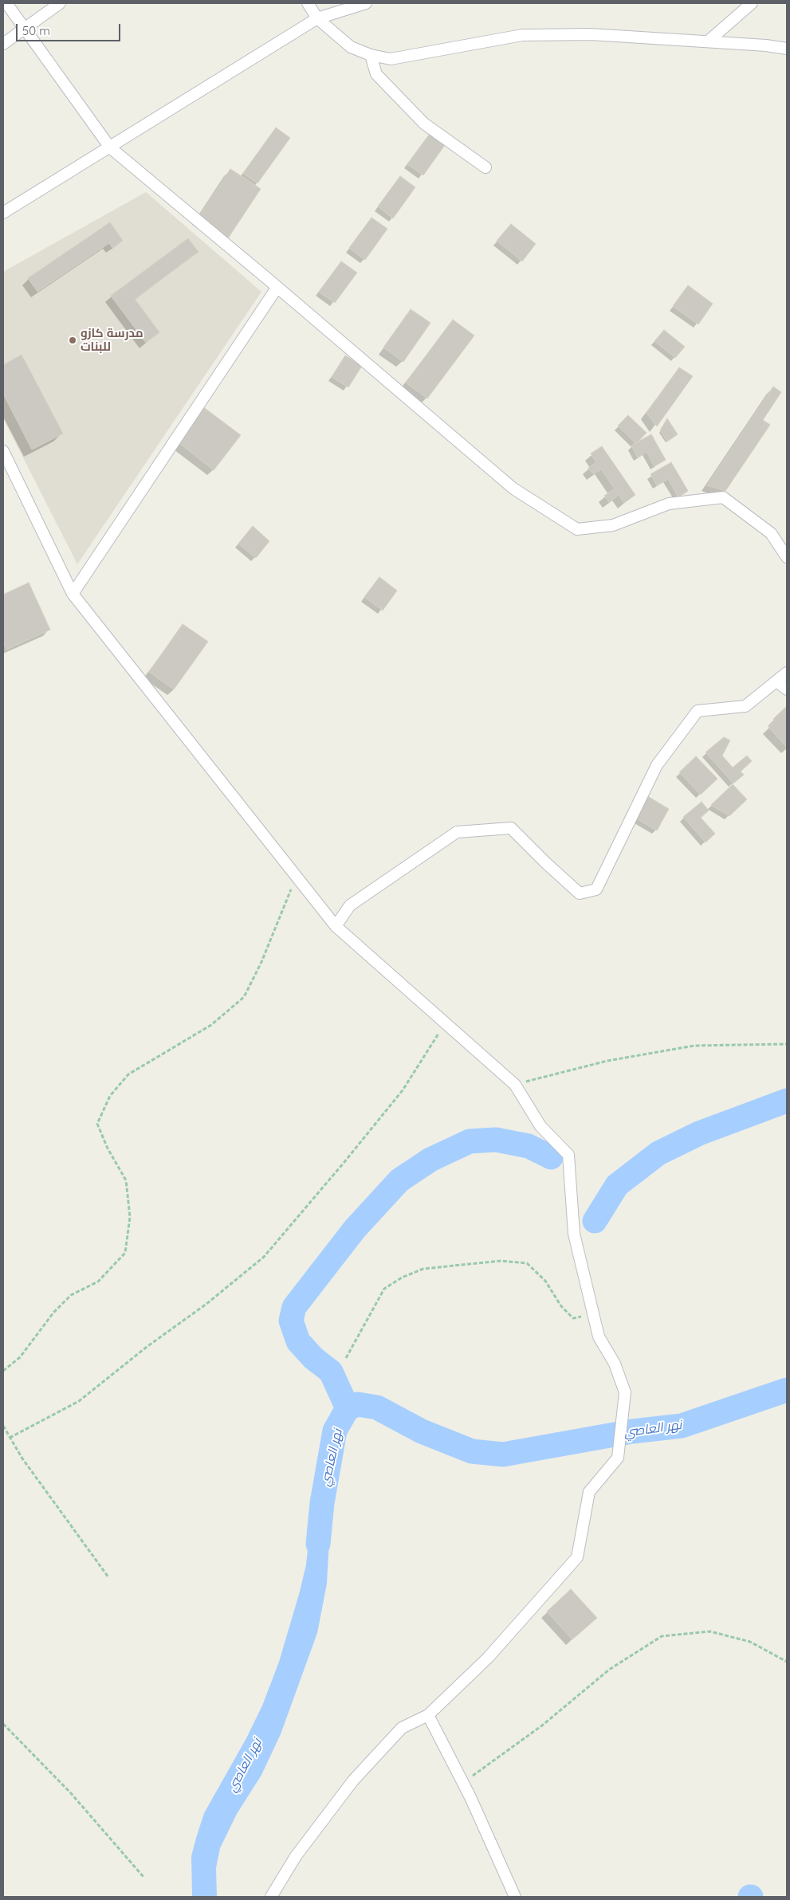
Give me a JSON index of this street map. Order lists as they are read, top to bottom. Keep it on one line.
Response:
{"water":["نهر العاصي"],"places":["مدرسة كازو للبنات"],"scale_bar":"50 m"}
